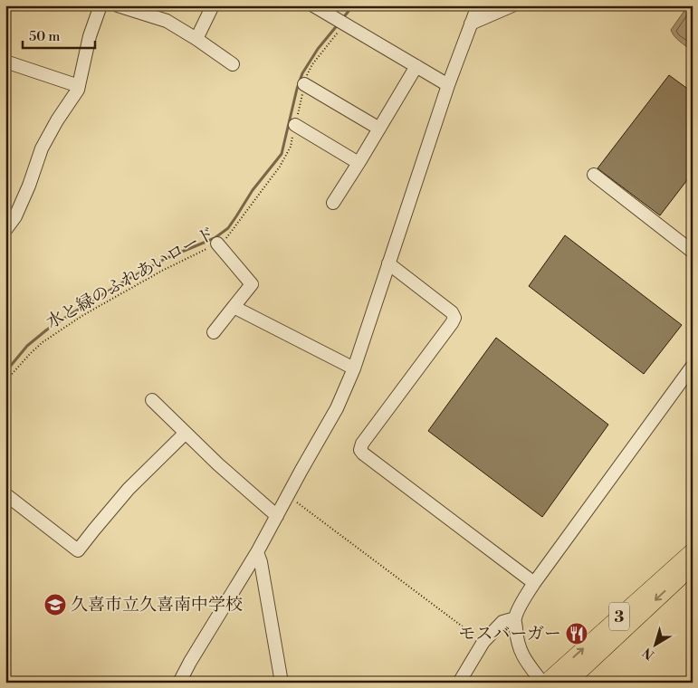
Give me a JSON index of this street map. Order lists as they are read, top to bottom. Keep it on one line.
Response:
{"streets":{"main road":["3"],"path":["水と緑のふれあいロード"]},"places":{"school or university":["久喜市立久喜南中学校"],"restaurant":["モスバーガー"]},"scale_bar":"50 m","north":"bottom left"}
